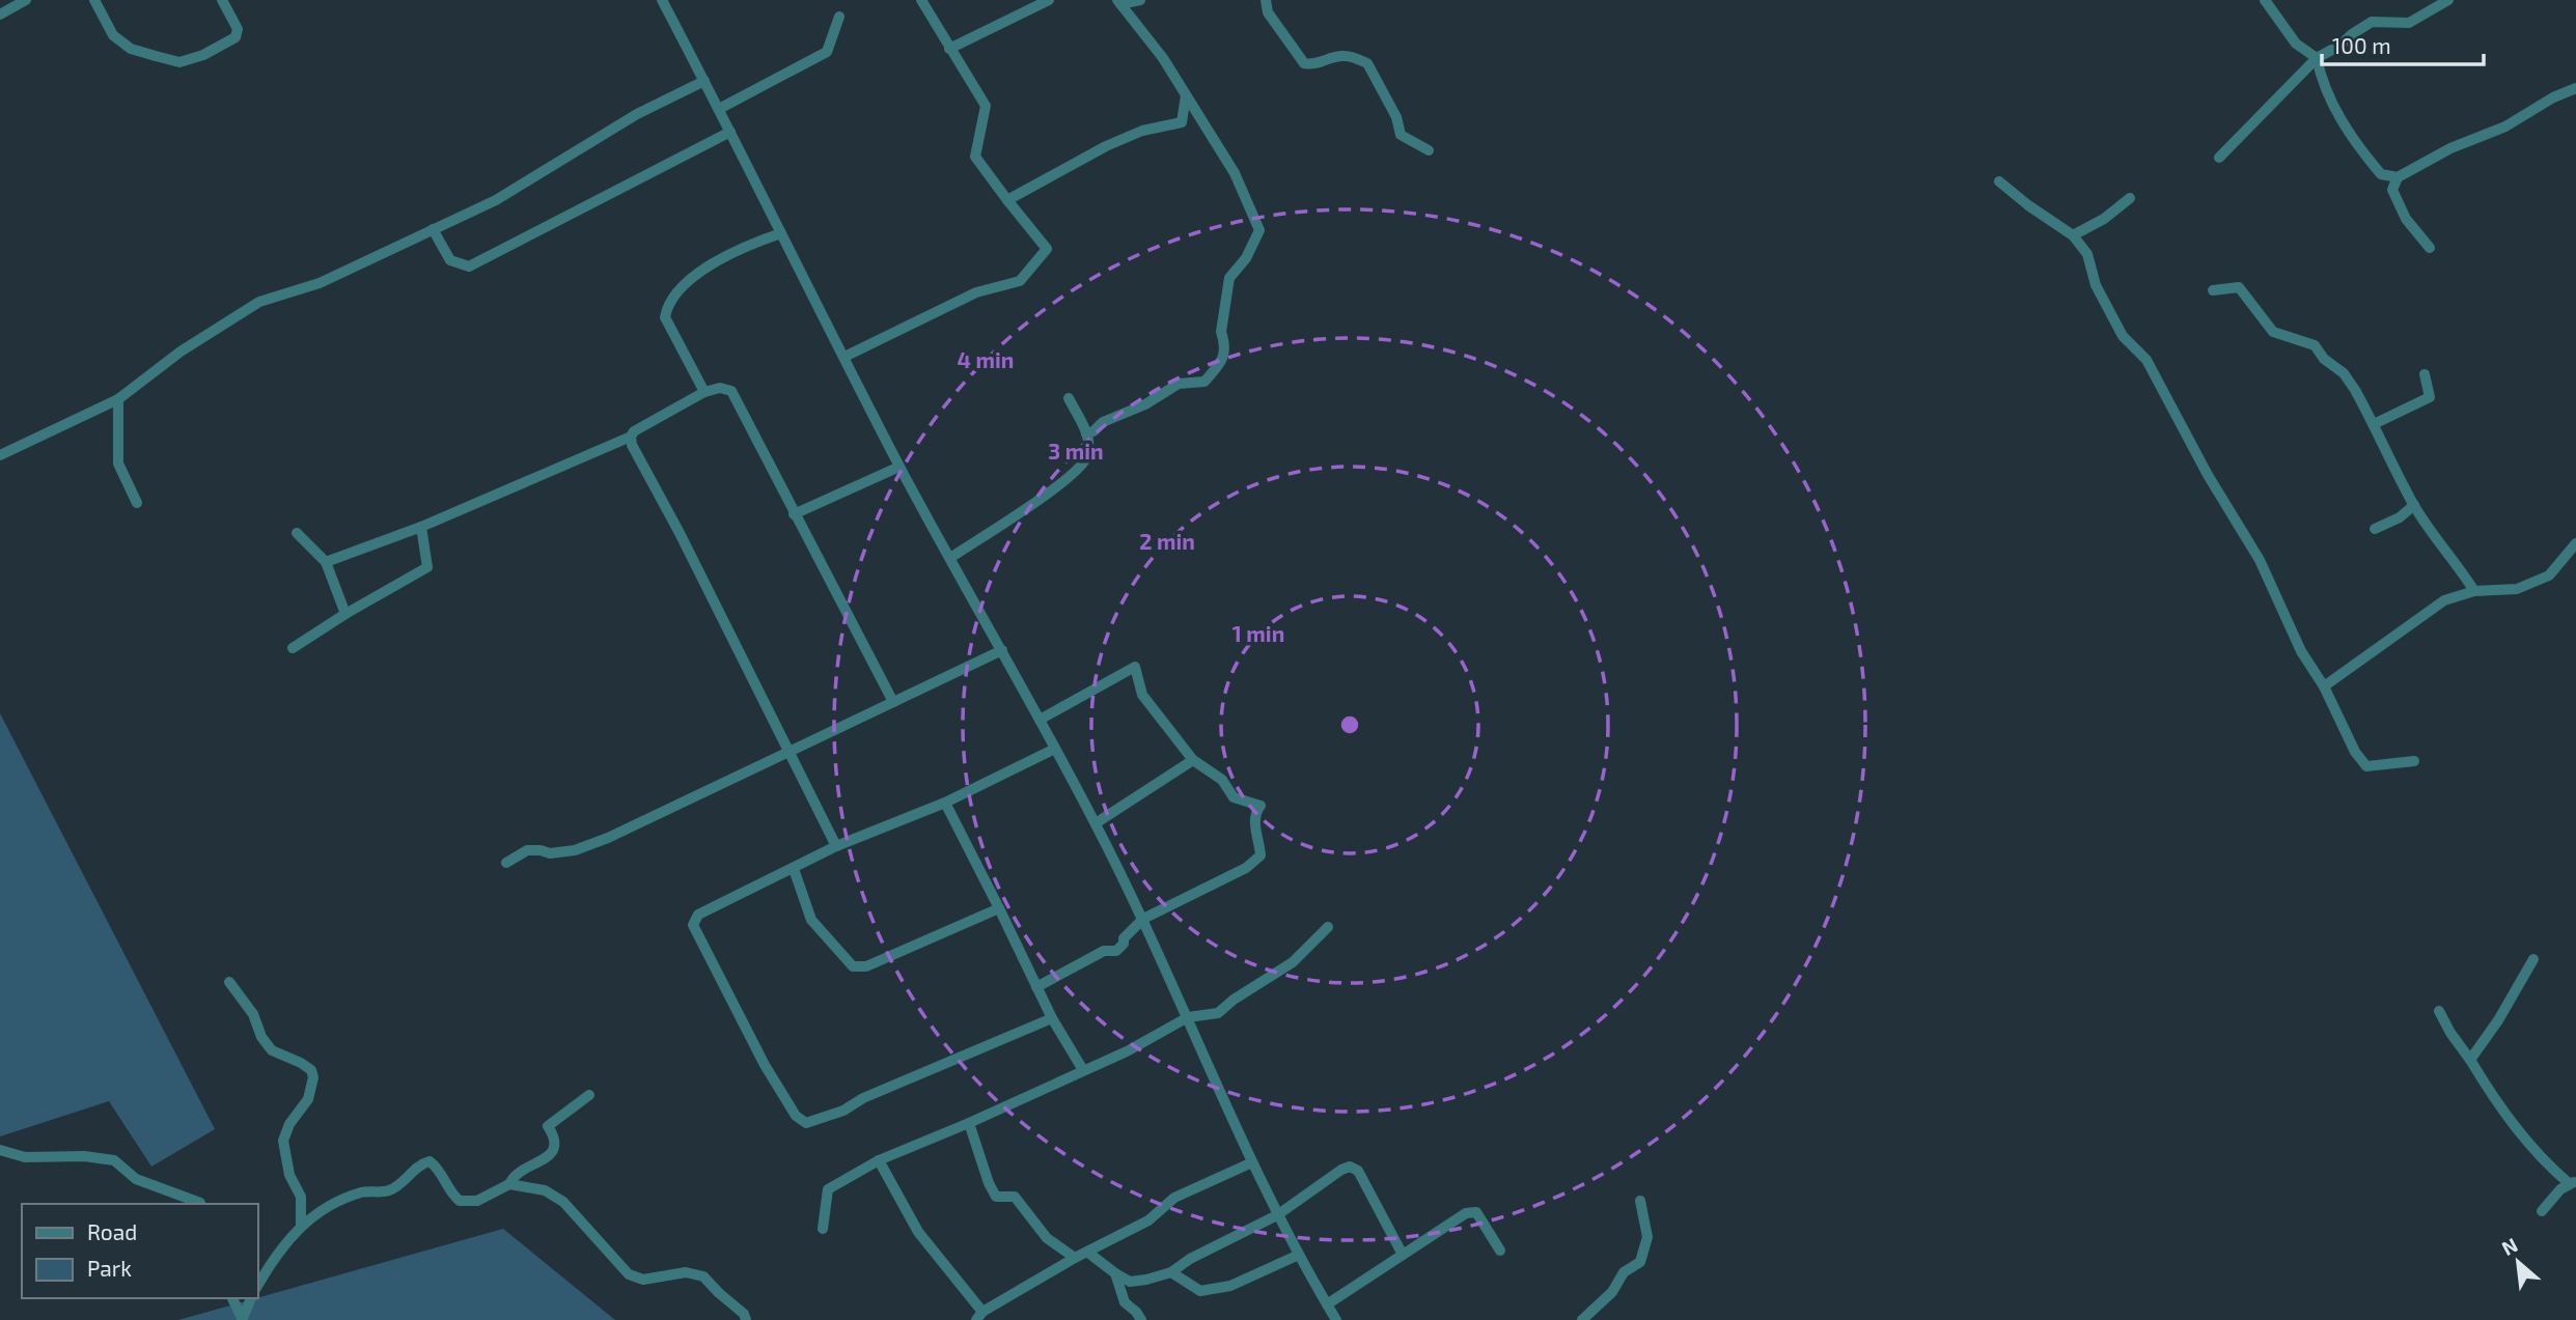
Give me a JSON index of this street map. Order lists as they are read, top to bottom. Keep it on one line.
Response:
{"legend":["Road","Park"],"scale_bar":"100 m","north":"top left","rings":["4 min","3 min","2 min","1 min"]}
